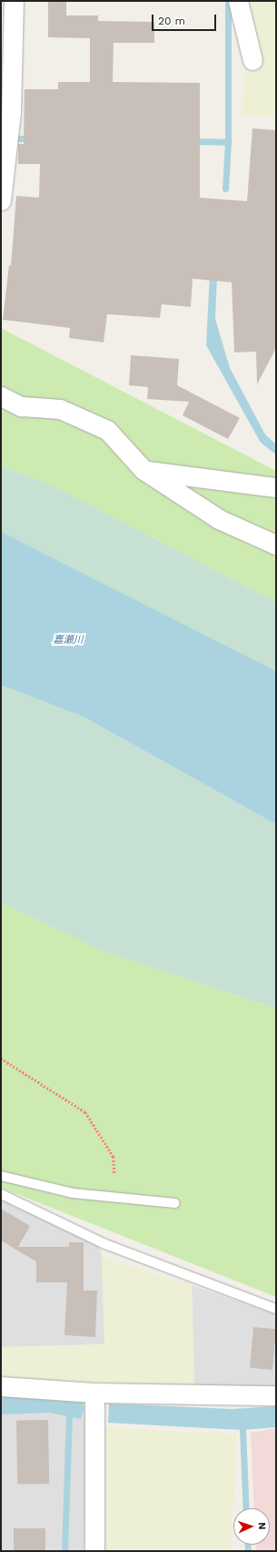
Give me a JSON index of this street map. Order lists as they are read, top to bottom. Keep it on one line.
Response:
{"water":["嘉瀬川"],"scale_bar":"20 m","north":"right"}
